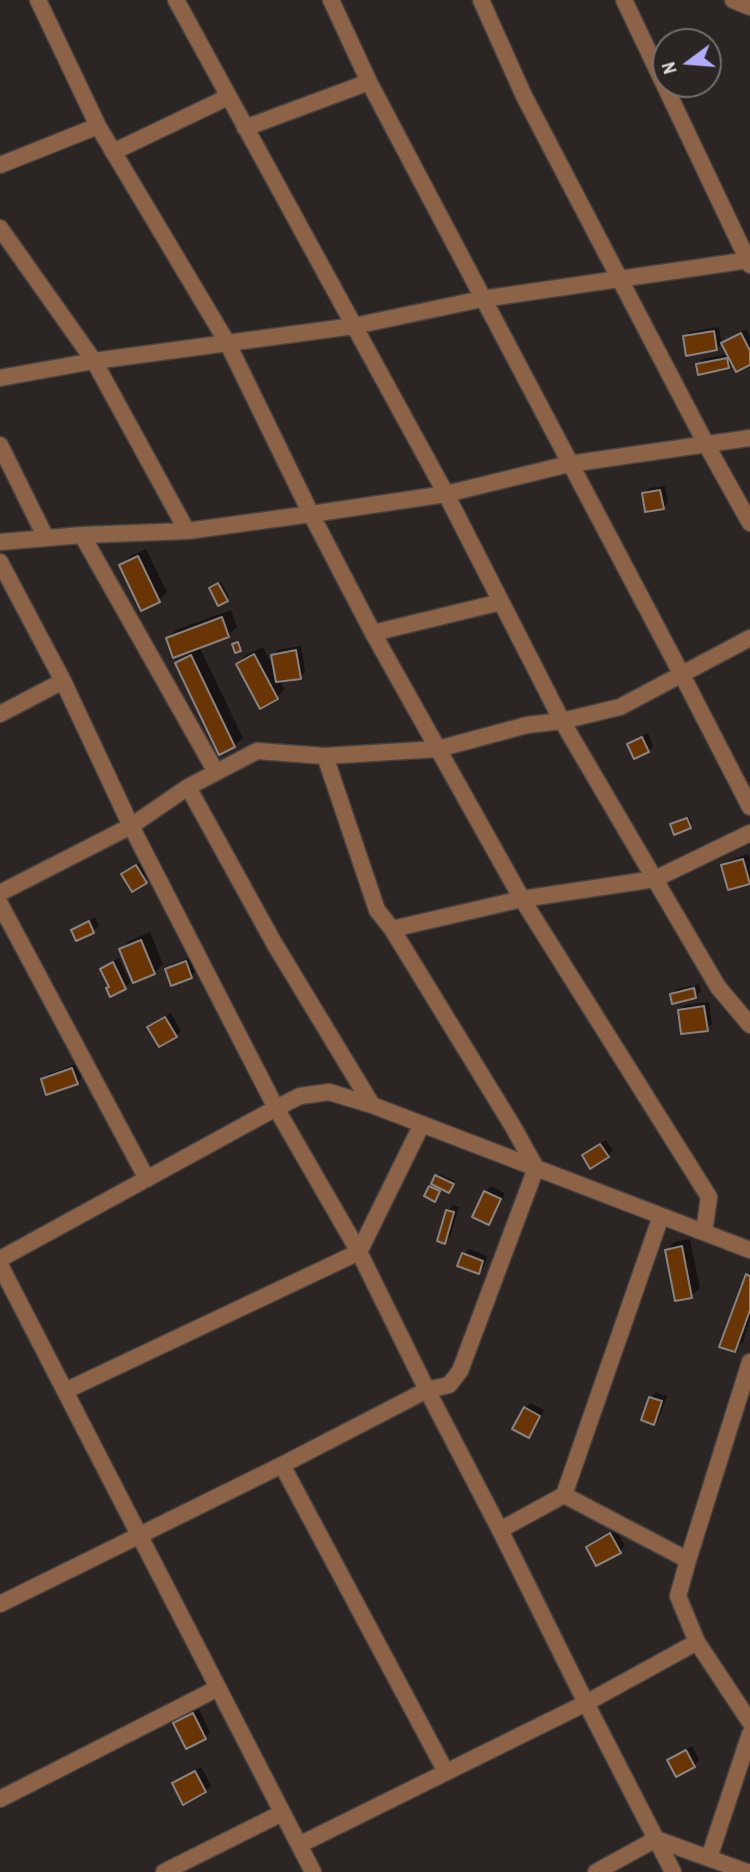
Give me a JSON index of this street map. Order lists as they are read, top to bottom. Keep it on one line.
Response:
{"north":"left"}
